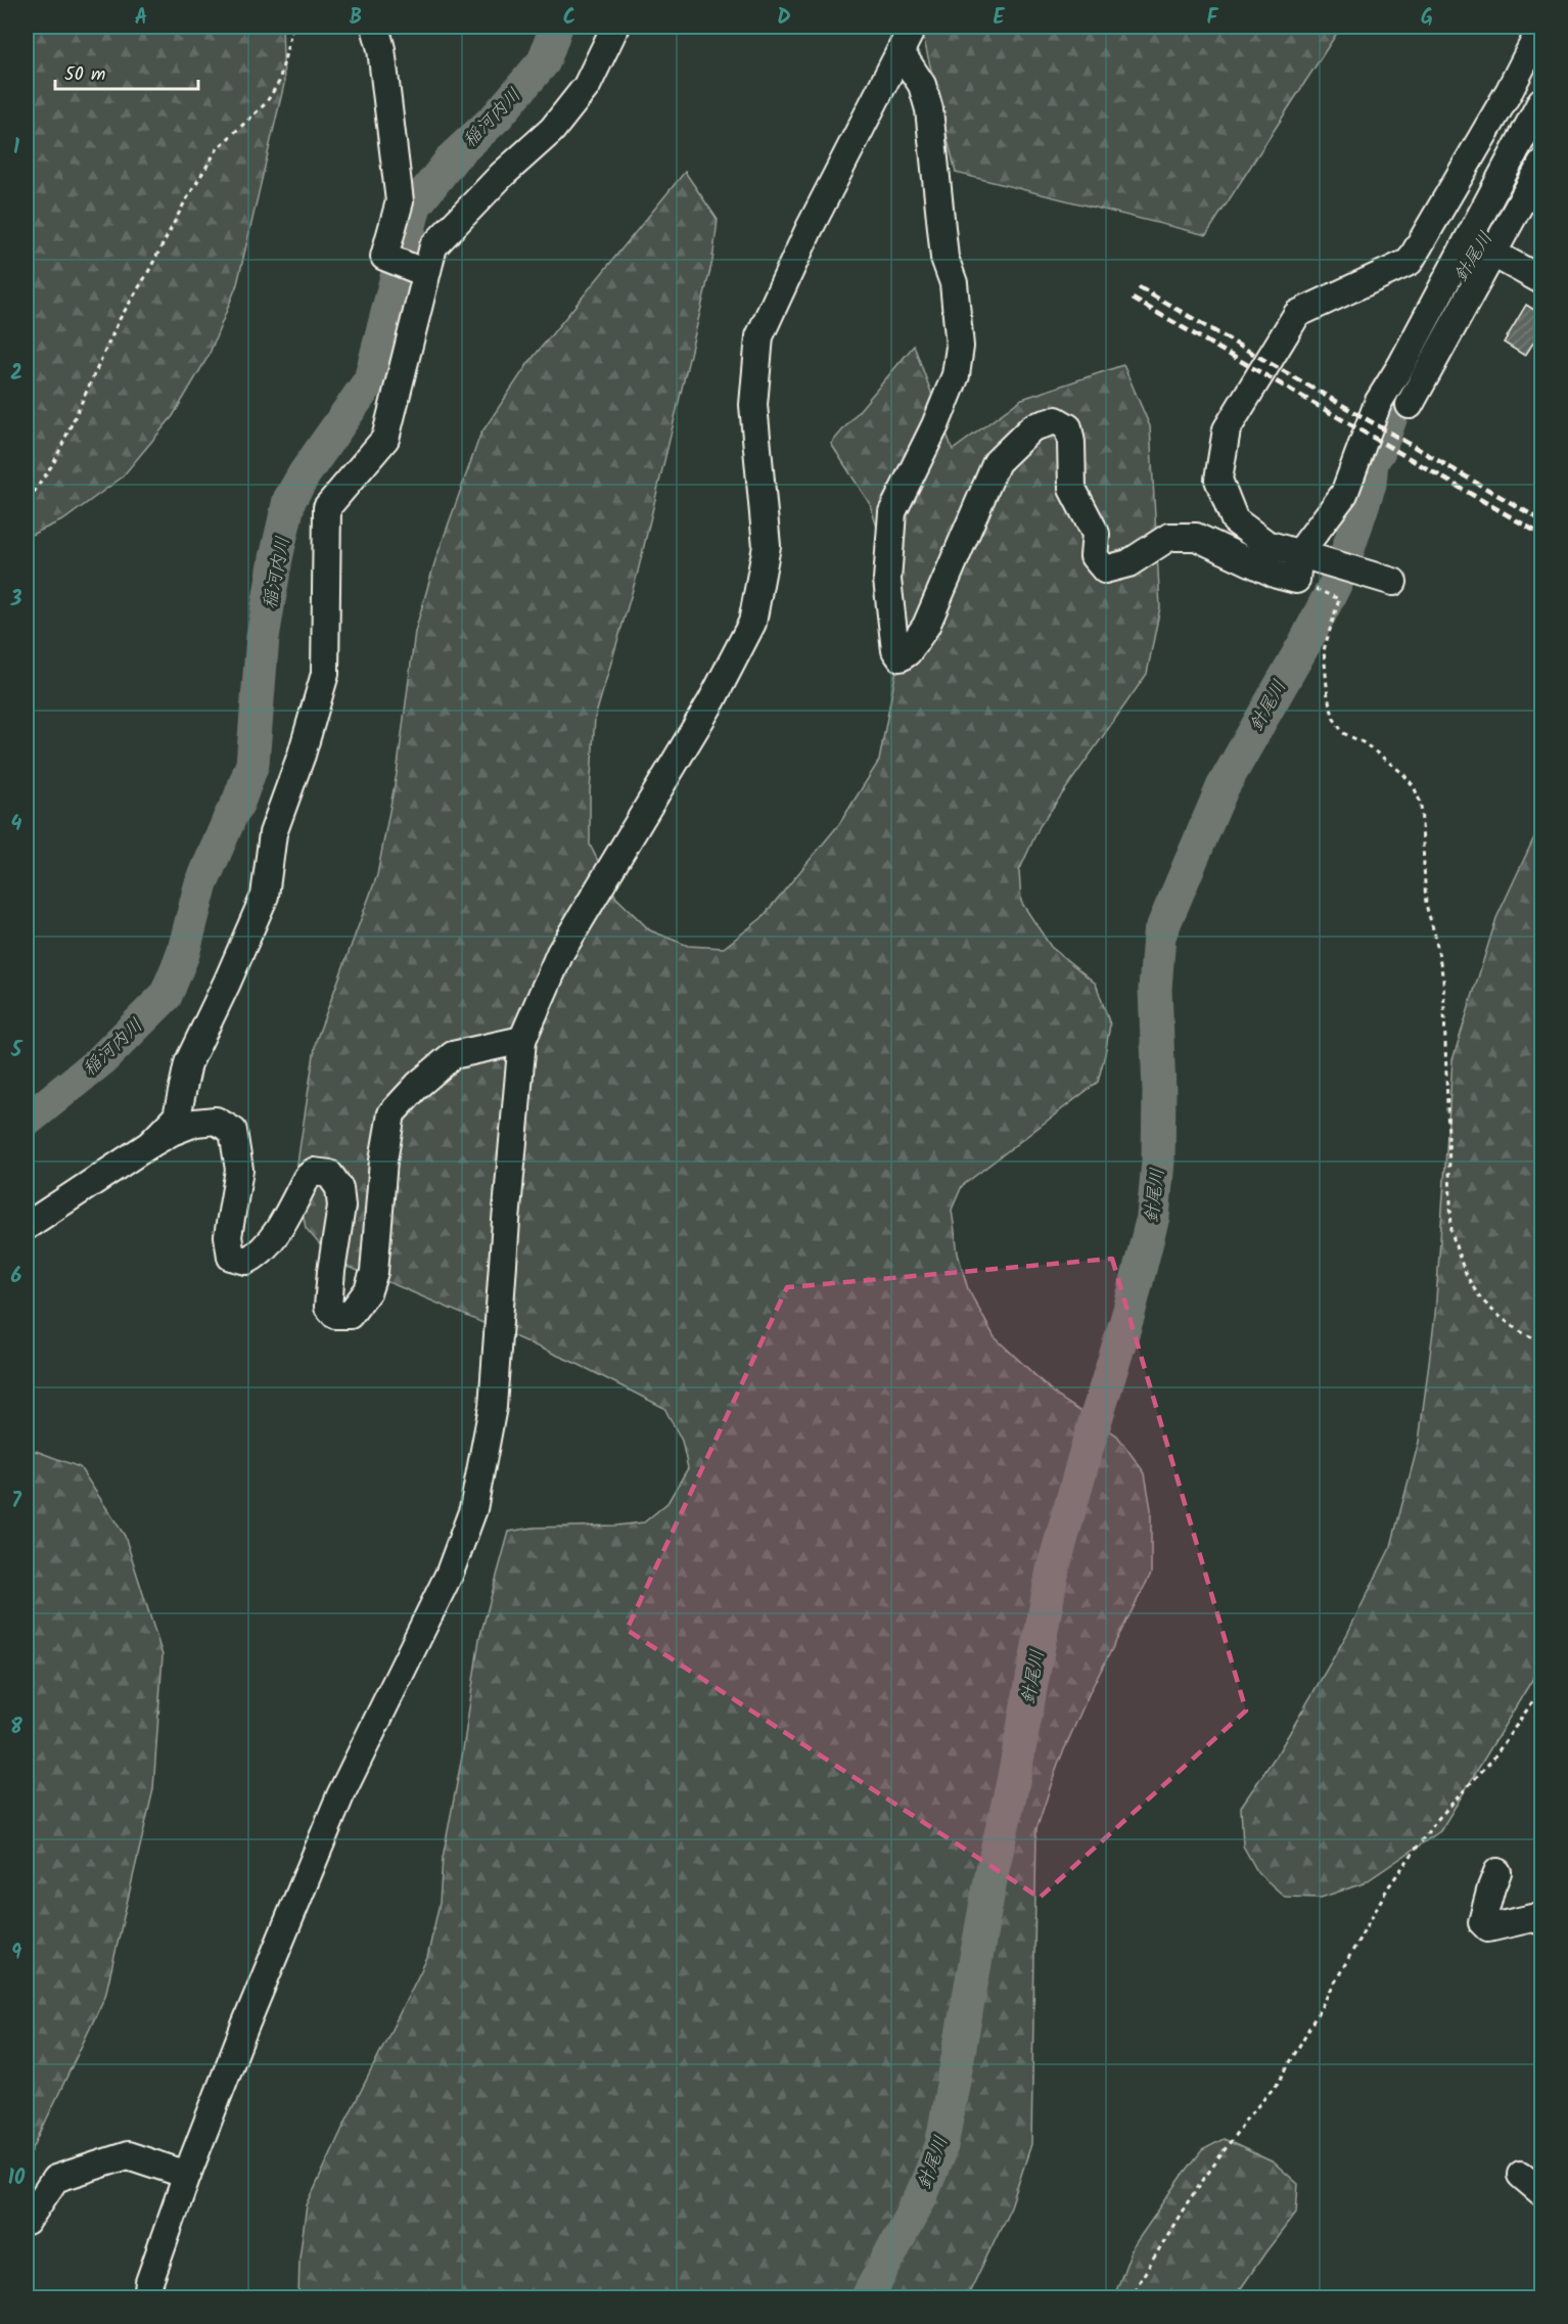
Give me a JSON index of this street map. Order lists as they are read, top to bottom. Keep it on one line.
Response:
{"water":["稲河内川","針尾川"],"scale_bar":"50 m","grid":{"columns":["A","B","C","D","E","F","G"],"rows":["1","2","3","4","5","6","7","8","9","10"]}}
